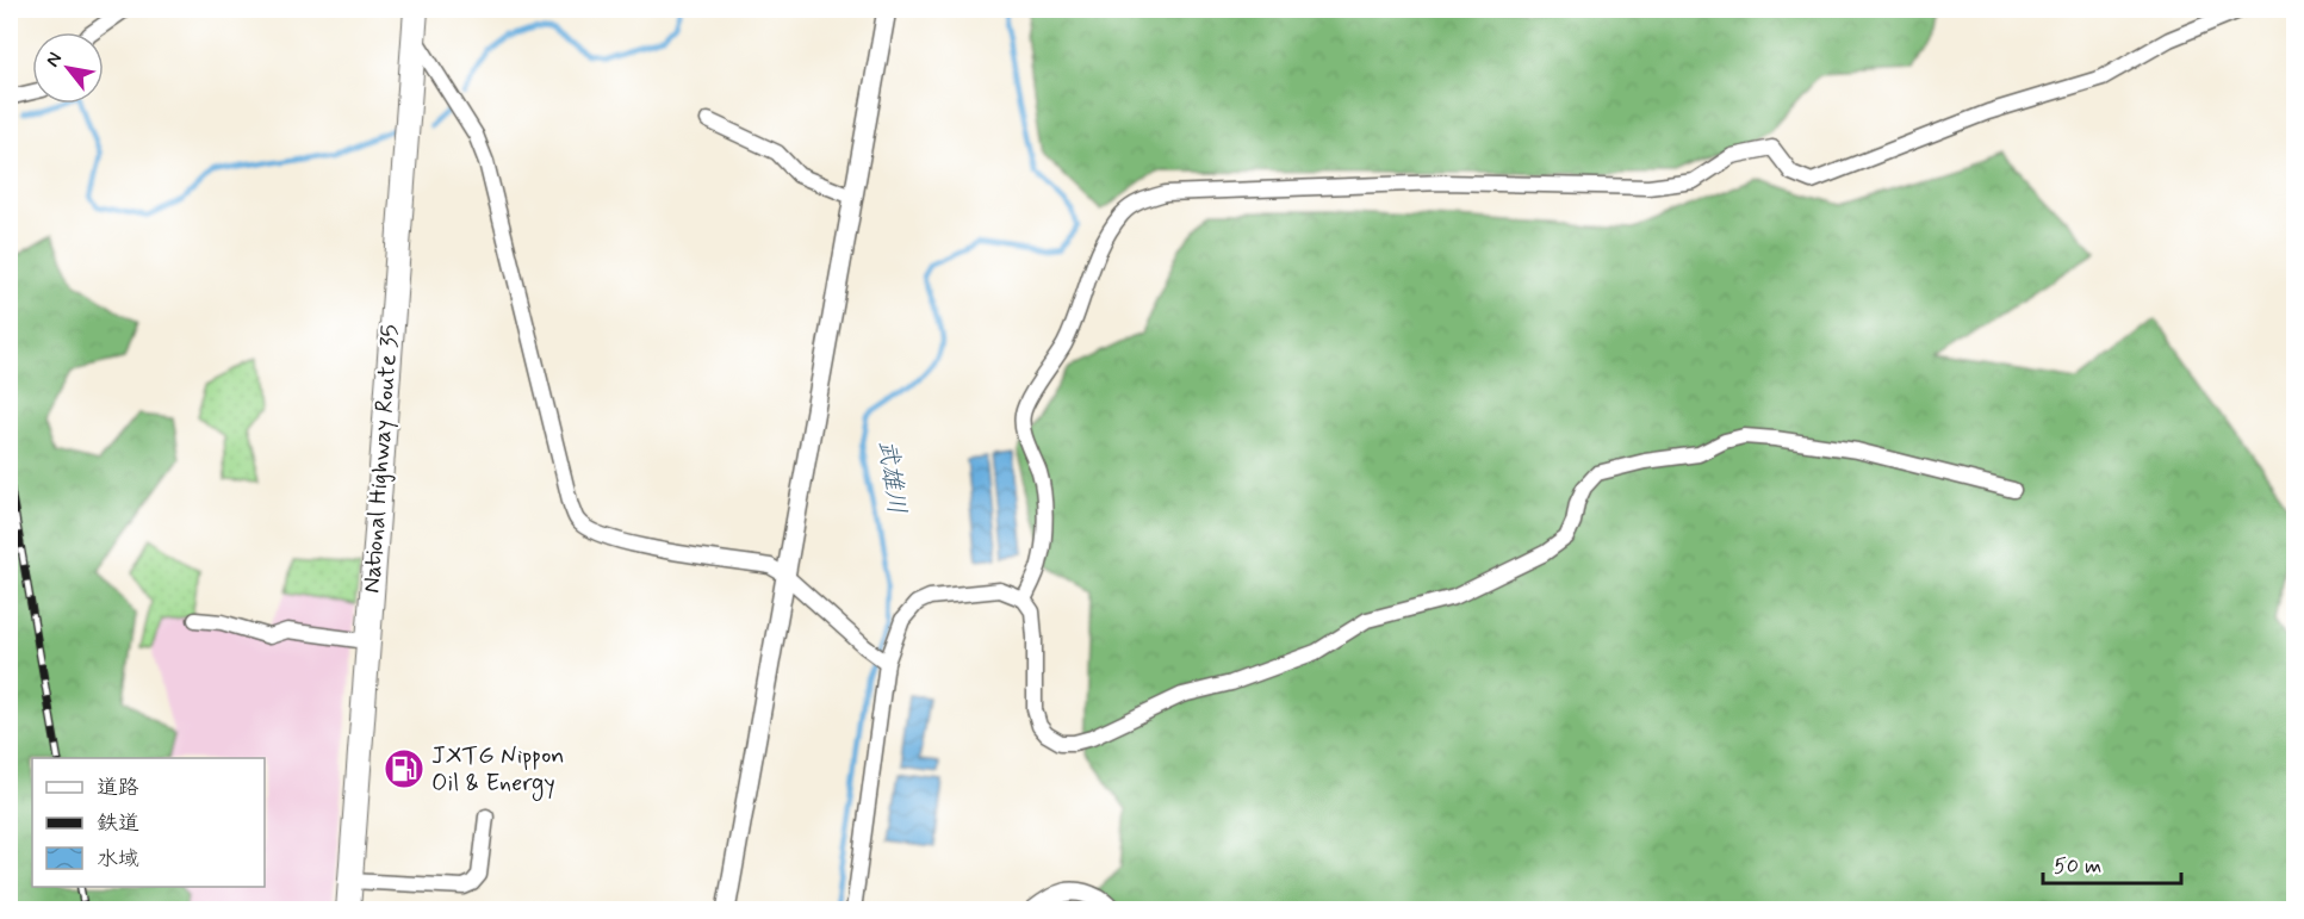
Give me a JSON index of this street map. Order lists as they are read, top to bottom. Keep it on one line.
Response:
{"streets":{"highway":["National Highway Route 35"]},"water":["武雄川"],"places":{"fuel station":["JXTG Nippon Oil & Energy"]},"legend":["道路","鉄道","水域"],"scale_bar":"50 m","north":"top left"}
